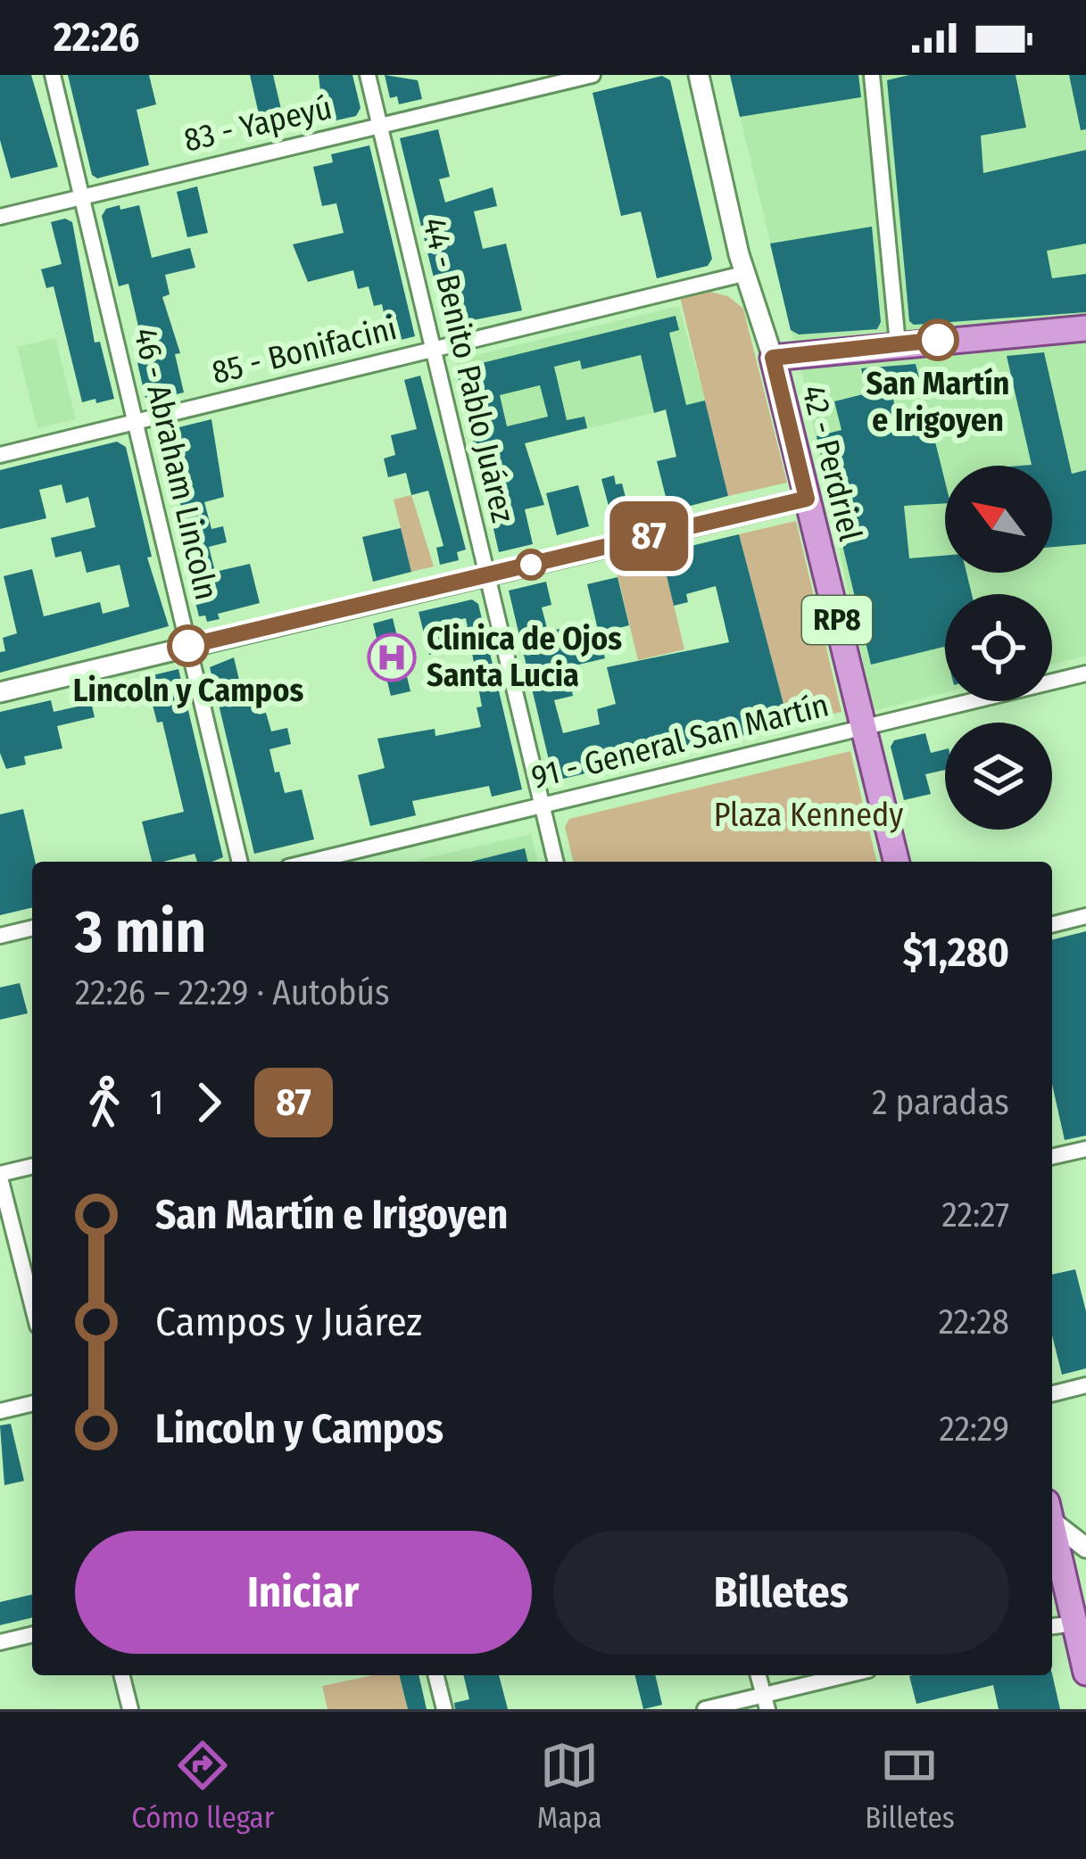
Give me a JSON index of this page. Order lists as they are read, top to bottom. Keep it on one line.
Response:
{"streets":{"main road":["42 - Perdriel","RP8"],"street":["83 - Yapeyú","85 - Bonifacini","44 - Benito Pablo Juárez","46 - Abraham Lincoln","91 - General San Martín"]},"crossings":[["83 - Yapeyú","44 - Benito Pablo Juárez"],["83 - Yapeyú","46 - Abraham Lincoln"],["85 - Bonifacini","44 - Benito Pablo Juárez"],["85 - Bonifacini","42 - Perdriel"],["85 - Bonifacini","46 - Abraham Lincoln"],["44 - Benito Pablo Juárez","91 - General San Martín"],["42 - Perdriel","91 - General San Martín"]],"parks":["Plaza Kennedy"],"places":{"other":["San Martín e Irigoyen","Lincoln y Campos"],"hospital":["Clinica de Ojos Santa Lucia"]},"lines":["bus line 87"],"north":"top left","page":{"status":"22:26","on_map":"87","heading":["3 min","22:26 – 22:29 · Autobús","$1,280"],"legs":["1","87","2 paradas"],"list":[{"name":"San Martín e Irigoyen","value":"22:27"},{"name":"Campos y Juárez","value":"22:28"},{"name":"Lincoln y Campos","value":"22:29"}],"buttons":["Iniciar","Billetes"],"tabs":["Cómo llegar","Mapa","Billetes"]}}
